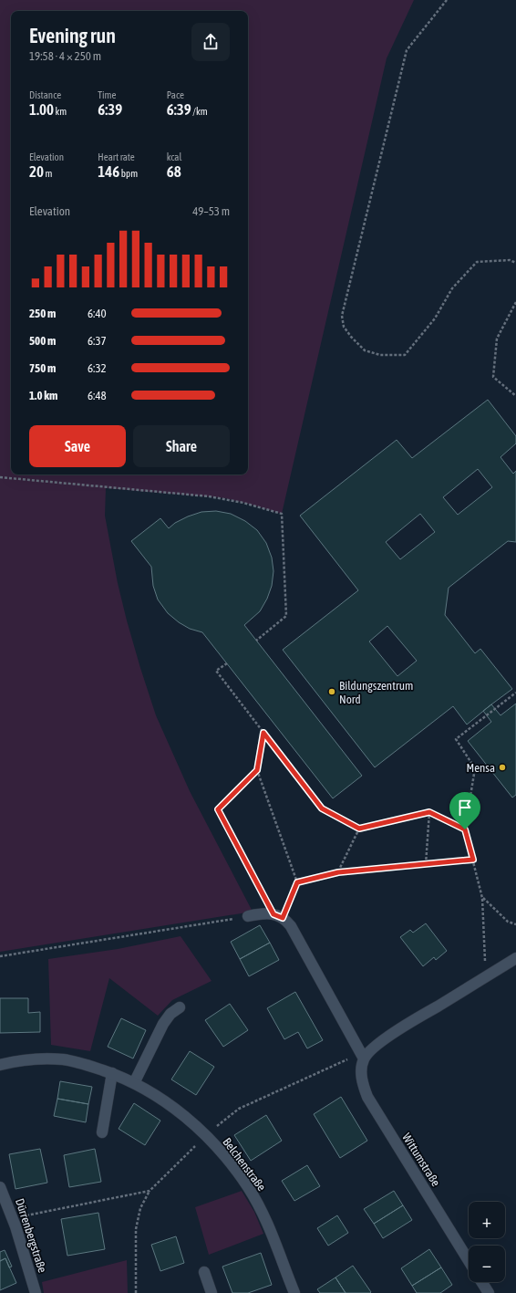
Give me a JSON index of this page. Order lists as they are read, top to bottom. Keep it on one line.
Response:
{"streets":{"street":["Wittumstraße","Belchenstraße","Dürrenbergstraße"]},"places":["Bildungszentrum Nord","Mensa"],"page":{"heading":["Evening run","19:58 · 4 × 250 m"],"stats":[["Distance","1.00 km"],["Time","6:39"],["Pace","6:39 /km"],["Elevation","20 m"],["Heart rate","146 bpm"],["kcal","68"]],"chart":["Elevation","49–53 m"],"list":[{"name":"250 m","note":"6:40"},{"name":"500 m","note":"6:37"},{"name":"750 m","note":"6:32"},{"name":"1.0 km","note":"6:48"}],"buttons":["Save","Share"],"map_buttons":["+","−"]}}
